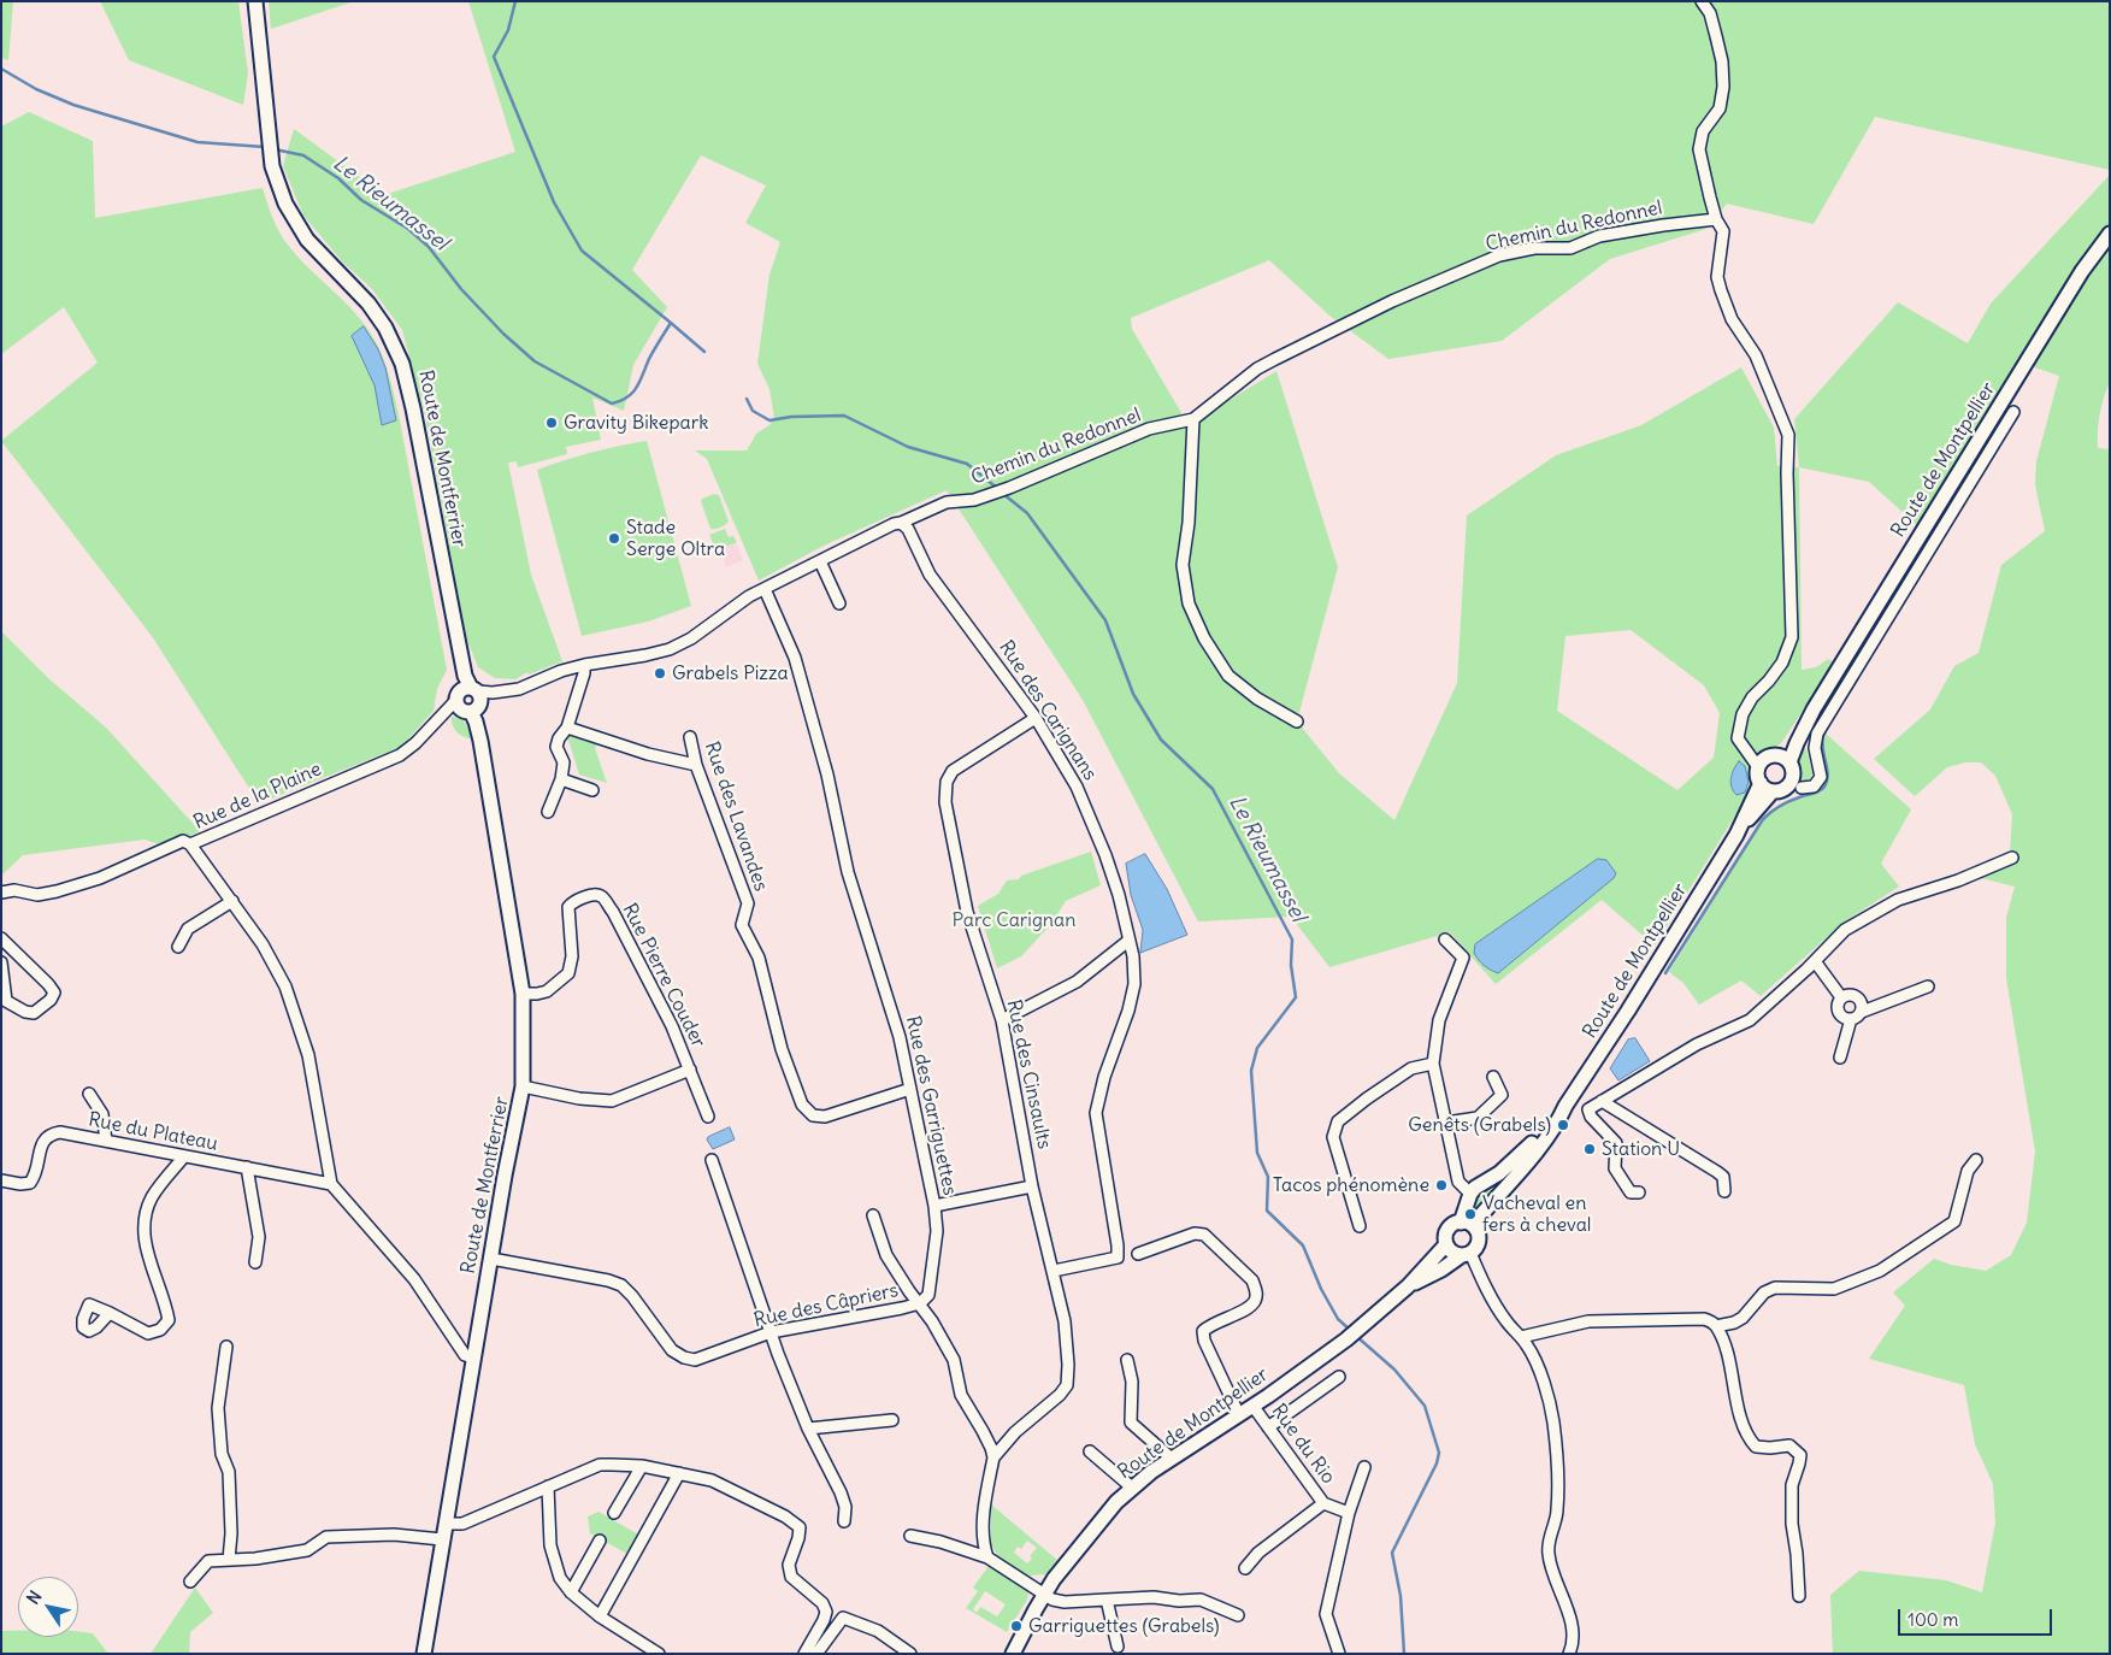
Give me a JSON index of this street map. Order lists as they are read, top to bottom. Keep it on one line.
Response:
{"streets":{"street":["Chemin du Redonnel","Route de Montferrier","Route de Montpellier","Rue des Carignans","Rue de la Plaine","Rue des Lavandes","Rue Pierre Couder","Rue des Cinsaults","Rue des Garriguettes","Rue du Plateau","Rue des Câpriers","Rue du Rio"]},"crossings":[["Chemin du Redonnel","Route de Montferrier"],["Chemin du Redonnel","Rue des Carignans"],["Chemin du Redonnel","Rue de la Plaine"],["Chemin du Redonnel","Rue des Garriguettes"],["Route de Montferrier","Rue de la Plaine"],["Route de Montferrier","Rue Pierre Couder"],["Route de Montferrier","Rue des Câpriers"],["Route de Montpellier","Rue du Rio"],["Rue des Carignans","Rue des Cinsaults"],["Rue des Lavandes","Rue des Garriguettes"],["Rue des Garriguettes","Rue des Câpriers"]],"water":["Le Rieumassel"],"parks":["Parc Carignan"],"places":["Gravity Bikepark","Stade Serge Oltra","Grabels Pizza","Genêts (Grabels)","Station U","Tacos phénomène","Vacheval en fers à cheval","Garriguettes (Grabels)"],"scale_bar":"100 m","north":"top left"}
